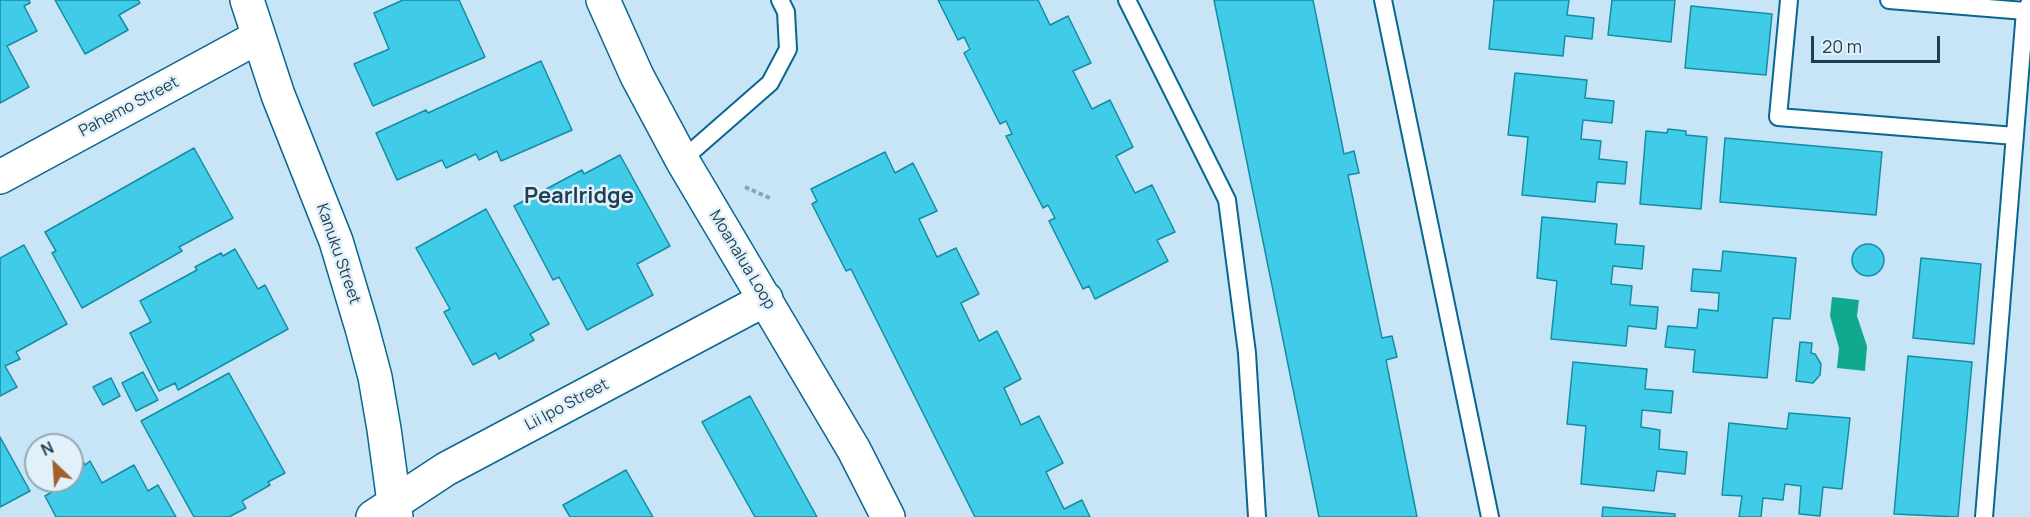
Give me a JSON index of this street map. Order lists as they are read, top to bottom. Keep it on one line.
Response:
{"streets":{"street":["Pahemo Street","Kanuku Street","Moanalua Loop","Lii Ipo Street"]},"crossings":[["Pahemo Street","Kanuku Street"],["Kanuku Street","Lii Ipo Street"],["Moanalua Loop","Lii Ipo Street"]],"districts":["Pearlridge"],"scale_bar":"20 m","north":"top left"}
